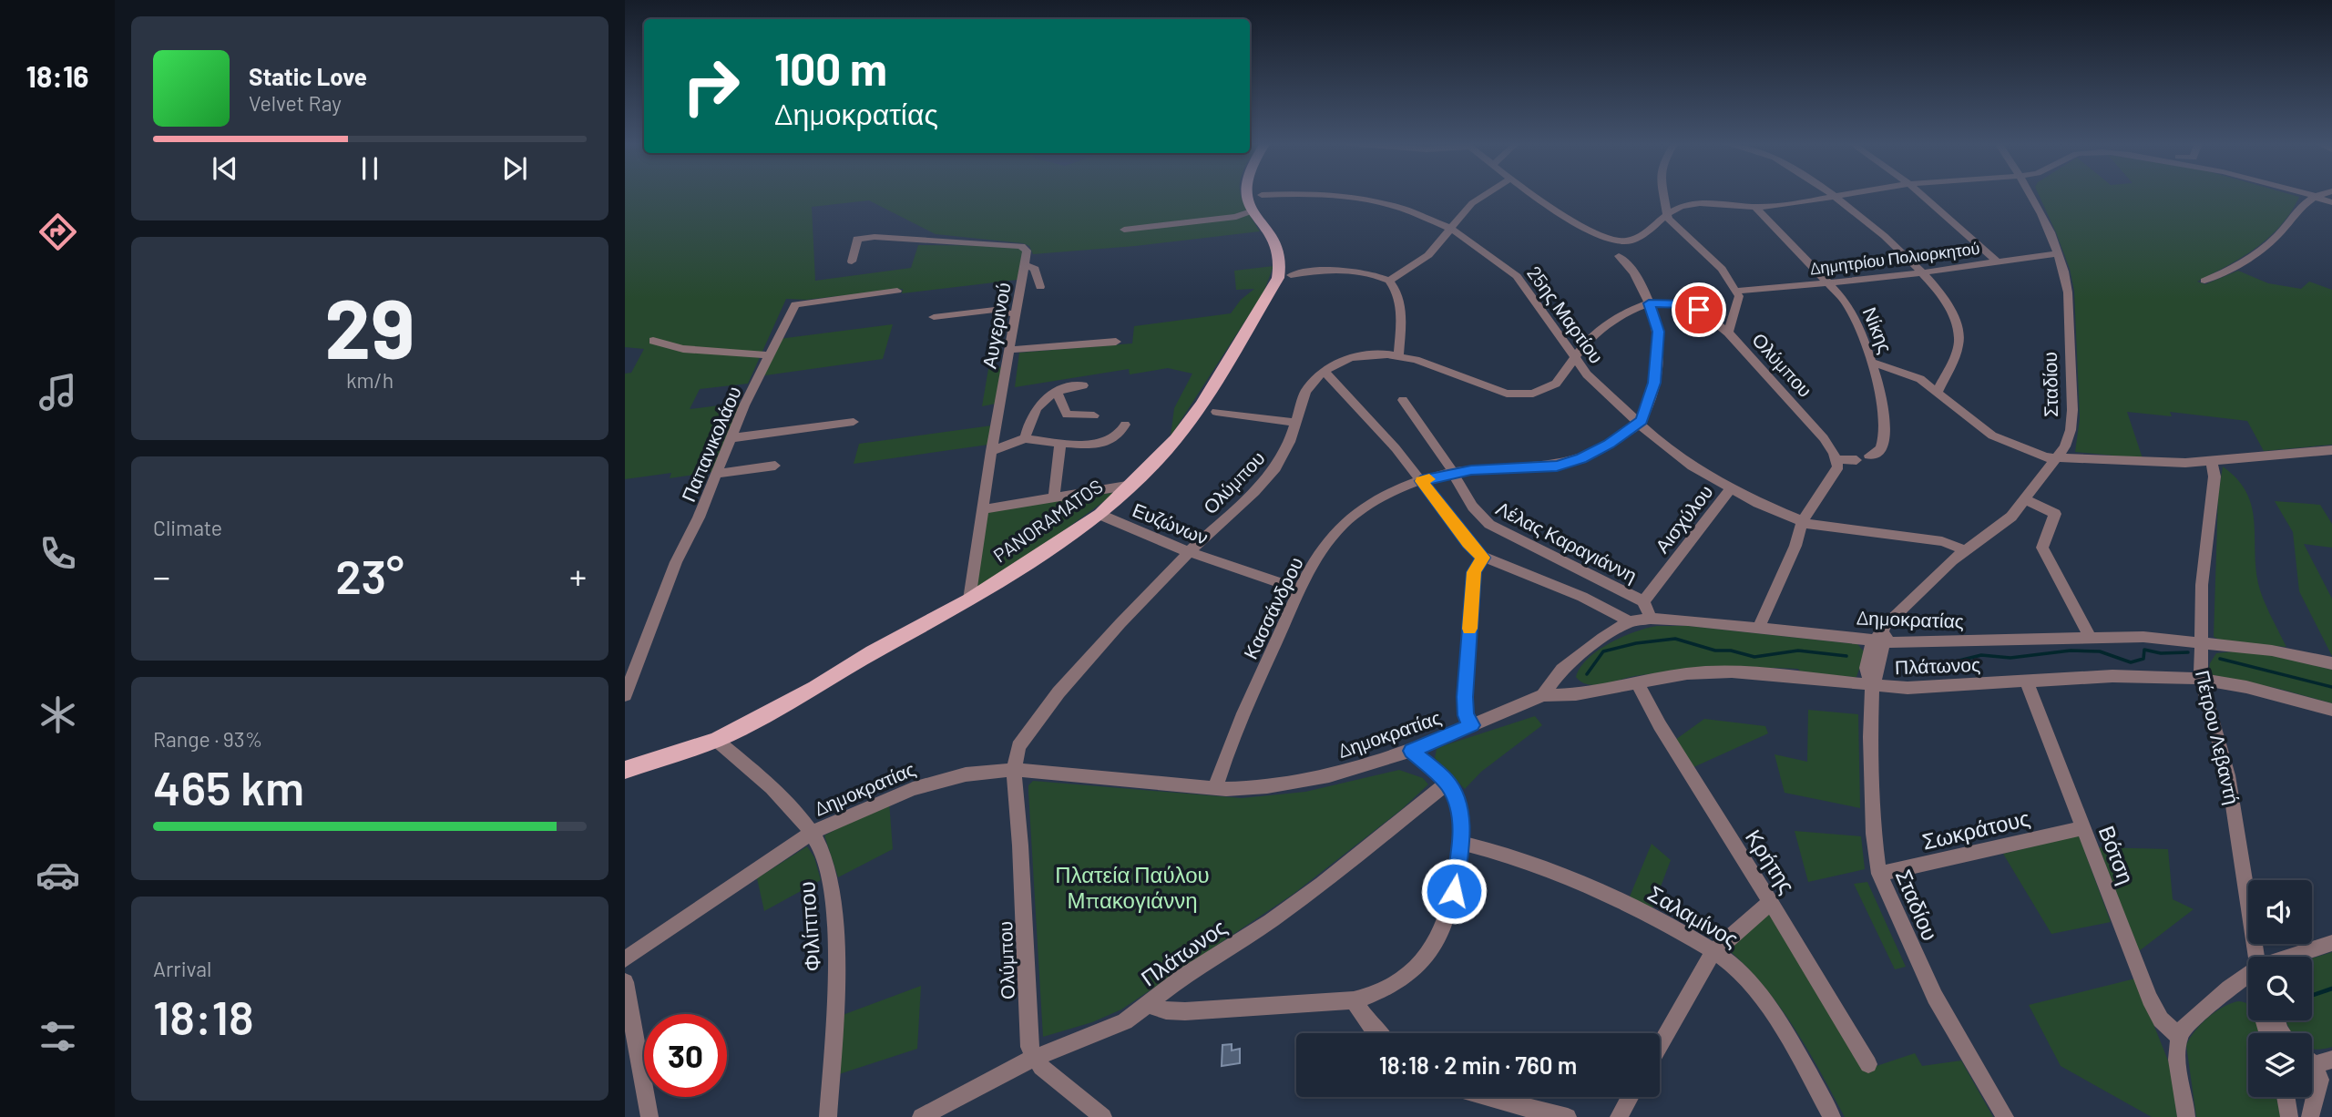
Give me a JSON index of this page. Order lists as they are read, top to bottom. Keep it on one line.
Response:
{"streets":{"main road":["PANORAMATOS"],"street":["Δημητρίου Πολιορκητού","25ης Μαρτίου","Αυγερινού","Νίκης","Ολύμπου","Σταδίου","Παπανικολάου","Αισχύλου","Ευζώνων","Λέλας Καραγιάννη","Κασσάνδρου","Δημοκρατίας","Πλάτωνος","Πέτρου Λεβαντή","Σωκράτους","Βότση","Κρήτης","Σαλαμίνος","Φιλίππου"]},"crossings":[["Δημητρίου Πολιορκητού","Νίκης"],["Δημητρίου Πολιορκητού","Σταδίου"],["25ης Μαρτίου","Ολύμπου"],["25ης Μαρτίου","Σταδίου"],["25ης Μαρτίου","Αισχύλου"],["25ης Μαρτίου","Κασσάνδρου"],["Αυγερινού","PANORAMATOS"],["Ολύμπου","Ευζώνων"],["Ολύμπου","Δημοκρατίας"],["Ολύμπου","Πλάτωνος"],["Σταδίου","Δημοκρατίας"],["Σταδίου","Πλάτωνος"],["Σταδίου","Σωκράτους"],["Αισχύλου","Λέλας Καραγιάννη"],["PANORAMATOS","Ευζώνων"],["PANORAMATOS","Φιλίππου"],["Ευζώνων","Κασσάνδρου"],["Λέλας Καραγιάννη","Κασσάνδρου"],["Λέλας Καραγιάννη","Δημοκρατίας"],["Κασσάνδρου","Δημοκρατίας"],["Δημοκρατίας","Πλάτωνος"],["Δημοκρατίας","Πέτρου Λεβαντή"],["Δημοκρατίας","Φιλίππου"],["Πλάτωνος","Πέτρου Λεβαντή"],["Πλάτωνος","Βότση"],["Πλάτωνος","Κρήτης"],["Σωκράτους","Βότση"]],"parks":["Πλατεία Παύλου Μπακογιάννη"],"page":{"tabs":"18:16","turn":["100 m","Δημοκρατίας"],"song":["Static Love","Velvet Ray"],"tile":[["29","km/h"],"Climate",["Range · 93%","465 km"],["Arrival","18:18"]],"heat":["−","23°","+"],"limit":"30","trip":"18:18 · 2 min · 760 m"}}
